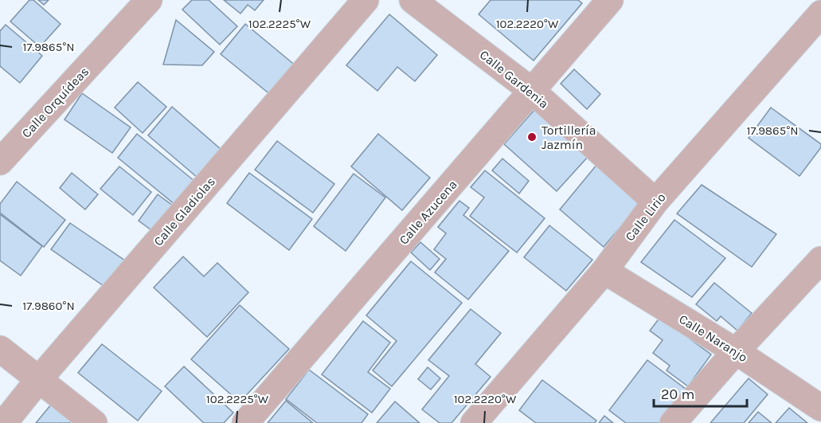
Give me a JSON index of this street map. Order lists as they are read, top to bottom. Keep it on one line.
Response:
{"streets":{"street":["Calle Gardenia","Calle Orquídeas","Calle Gladiolas","Calle Azucena","Calle Lirio","Calle Naranjo"]},"crossings":[["Calle Gardenia","Calle Azucena"],["Calle Gardenia","Calle Lirio"],["Calle Lirio","Calle Naranjo"]],"places":["Tortillería Jazmín"],"scale_bar":"20 m","coordinates":["102.2225°W","102.2220°W","17.9865°N","17.9860°N"]}
